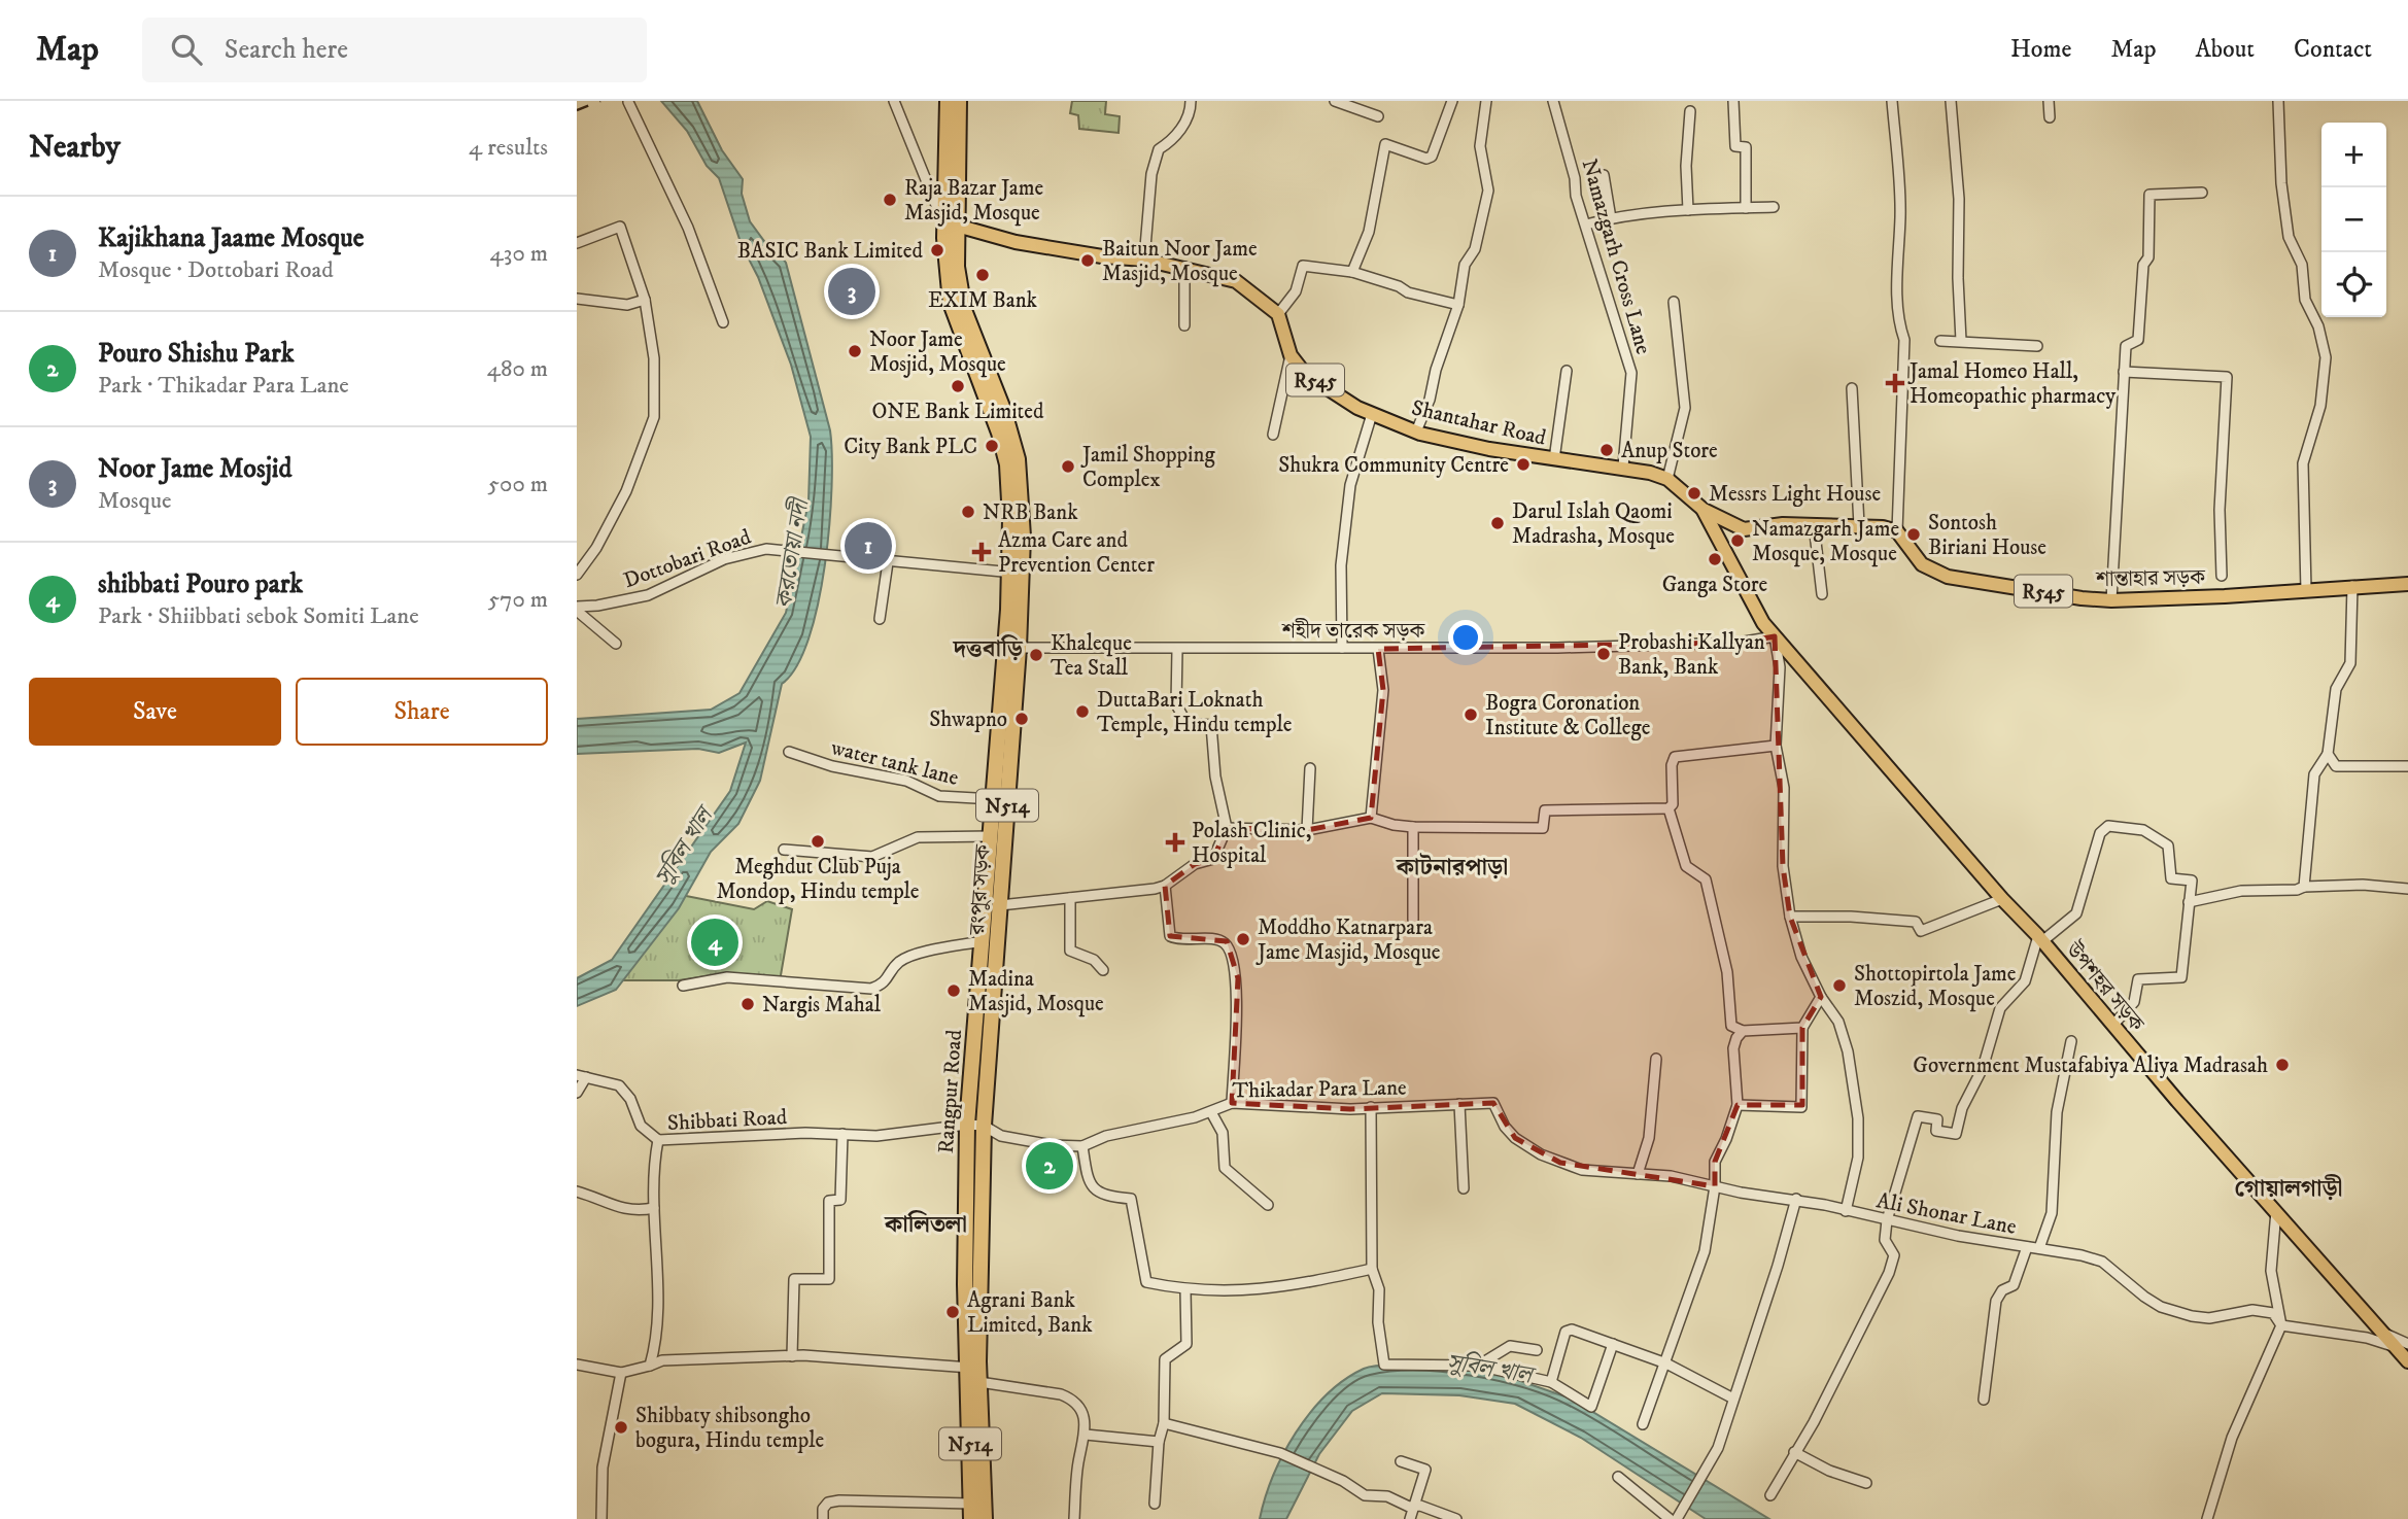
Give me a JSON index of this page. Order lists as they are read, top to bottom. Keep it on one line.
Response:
{"streets":{"highway":["N514","রংপুর সড়ক","Rangpur Road"],"main road":["R545","Shantahar Road","শান্তাহার সড়ক","উপশহর সড়ক"],"street":["Namazgarh Cross Lane","Dottobari Road","শহীদ তারেক সড়ক","water tank lane","Thikadar Para Lane","Shibbati Road","Ali Shonar Lane"]},"crossings":[["Namazgarh Cross Lane","Shantahar Road"],["R545","Shantahar Road"],["R545","উপশহর সড়ক"],["Shantahar Road","উপশহর সড়ক"],["শহীদ তারেক সড়ক","রংপুর সড়ক"],["শহীদ তারেক সড়ক","উপশহর সড়ক"],["শহীদ তারেক সড়ক","Rangpur Road"],["water tank lane","Rangpur Road"],["রংপুর সড়ক","Thikadar Para Lane"],["রংপুর সড়ক","Rangpur Road"],["রংপুর সড়ক","Shibbati Road"],["উপশহর সড়ক","Ali Shonar Lane"],["Thikadar Para Lane","Rangpur Road"],["Thikadar Para Lane","Shibbati Road"],["Thikadar Para Lane","Ali Shonar Lane"],["Rangpur Road","Shibbati Road"]],"districts":["দত্তবাড়ি","কাটনারপাড়া","গোয়ালগাড়ী","কালিতলা"],"water":["করতোয়া নদী","সুবিল খাল"],"places":{"other":["Raja Bazar Jame Masjid, Mosque","BASIC Bank Limited","Baitun Noor Jame Masjid, Mosque","EXIM Bank","Noor Jame Mosjid, Mosque","ONE Bank Limited","City Bank PLC","Anup Store","Shukra Community Centre","Jamil Shopping Complex","Messrs Light House","NRB Bank","Darul Islah Qaomi Madrasha, Mosque","Sontosh Biriani House","Namazgarh Jame Mosque, Mosque","Ganga Store","Probashi Kallyan Bank, Bank","Khaleque Tea Stall","DuttaBari Loknath Temple, Hindu temple","Bogra Coronation Institute & College","Shwapno","Meghdut Club Puja Mondop, Hindu temple","Moddho Katnarpara Jame Masjid, Mosque","Shottopirtola Jame Moszid, Mosque","Madina Masjid, Mosque","Nargis Mahal","Government Mustafabiya Aliya Madrasah","Agrani Bank Limited, Bank","Shibbaty shibsongho bogura, Hindu temple"],"health":["Jamal Homeo Hall, Homeopathic pharmacy","Azma Care and Prevention Center","Polash Clinic, Hospital"]},"page":{"header":"Map","search":"Search here","nav":["Home","Map","About","Contact"],"heading":["Nearby","4 results"],"map_buttons":["+","−"],"list":[{"mark":"1","name":"Kajikhana Jaame Mosque","note":"Mosque · Dottobari Road","value":"430 m"},{"mark":"2","name":"Pouro Shishu Park","note":"Park · Thikadar Para Lane","value":"480 m"},{"mark":"3","name":"Noor Jame Mosjid","note":"Mosque","value":"500 m"},{"mark":"4","name":"shibbati Pouro park","note":"Park · Shiibbati sebok Somiti Lane","value":"570 m"}],"pins":["3","1","4","2"],"buttons":["Save","Share"]}}
